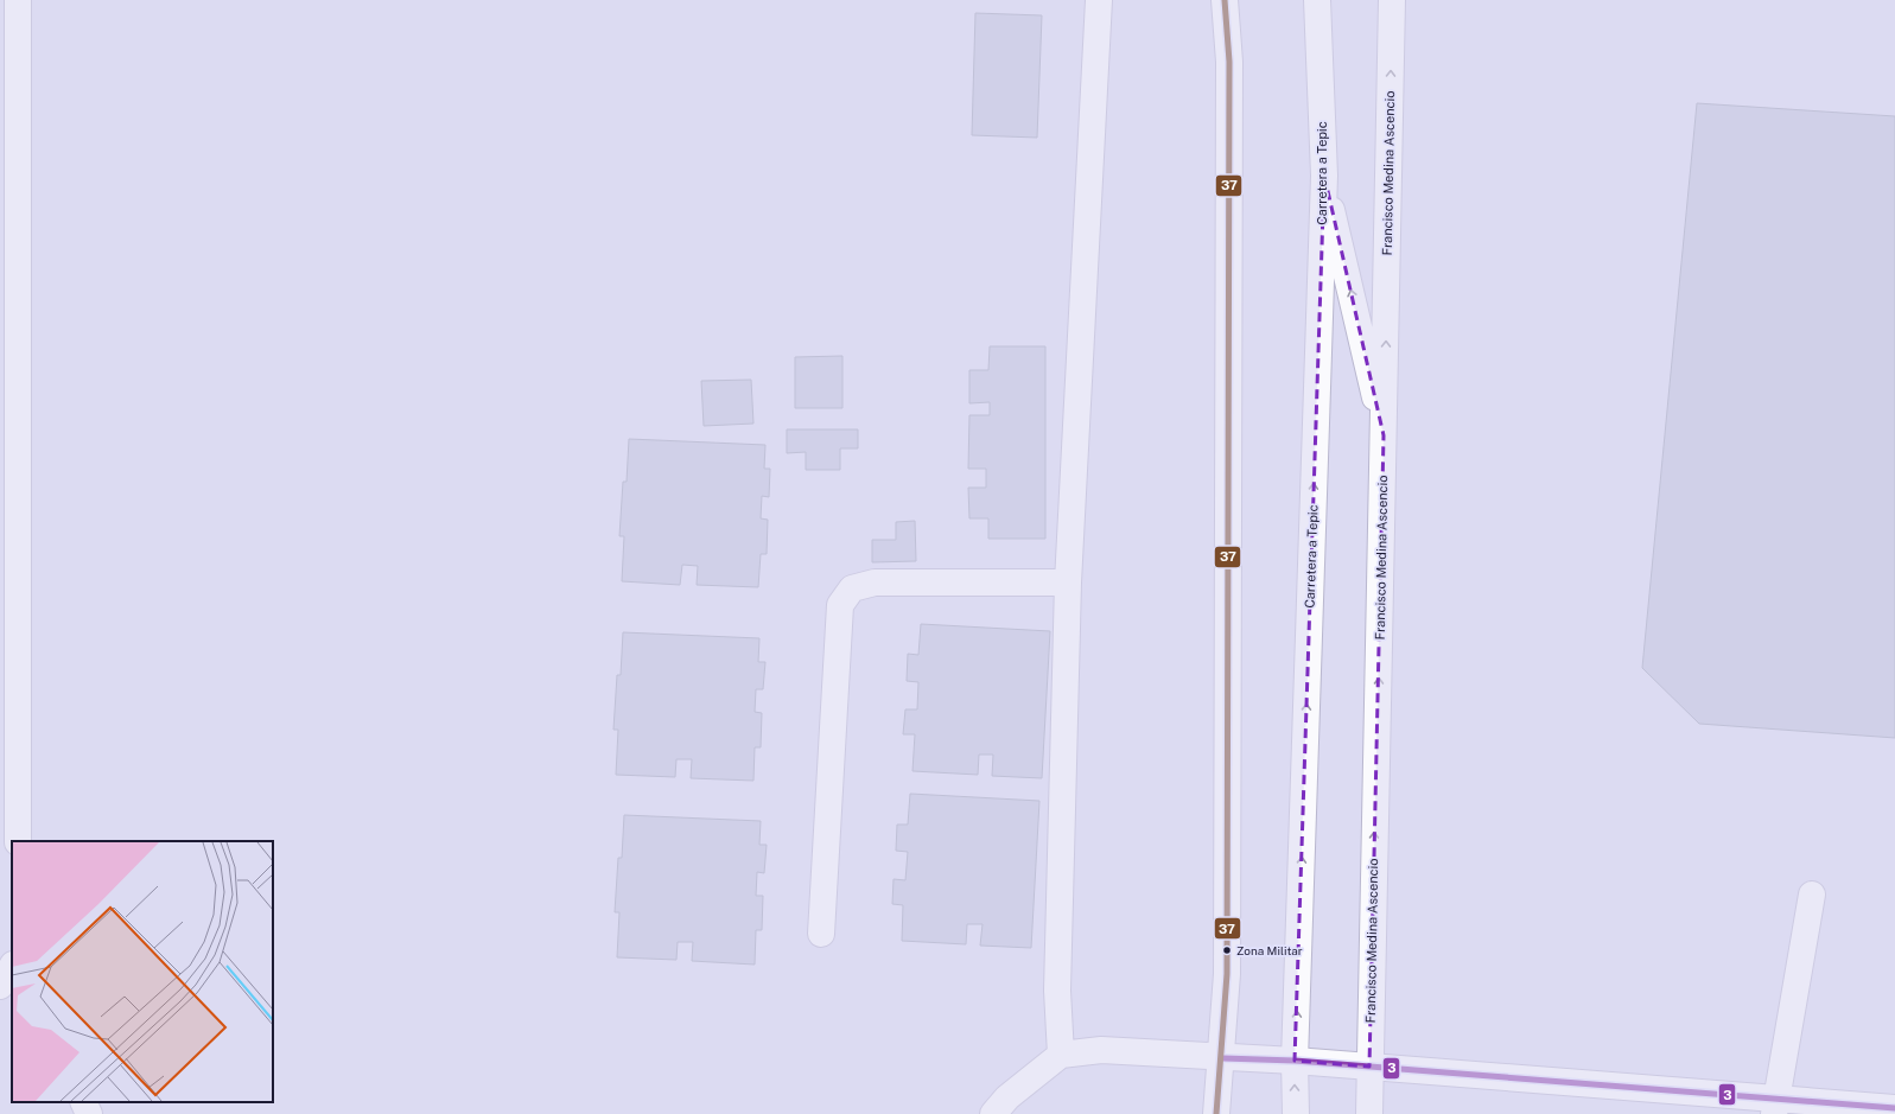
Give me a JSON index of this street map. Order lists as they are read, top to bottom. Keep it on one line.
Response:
{"streets":{"main road":["Carretera a Tepic","Francisco Medina Ascencio"]},"places":["Zona Militar"],"lines":["transit line 37","transit line 3"]}
